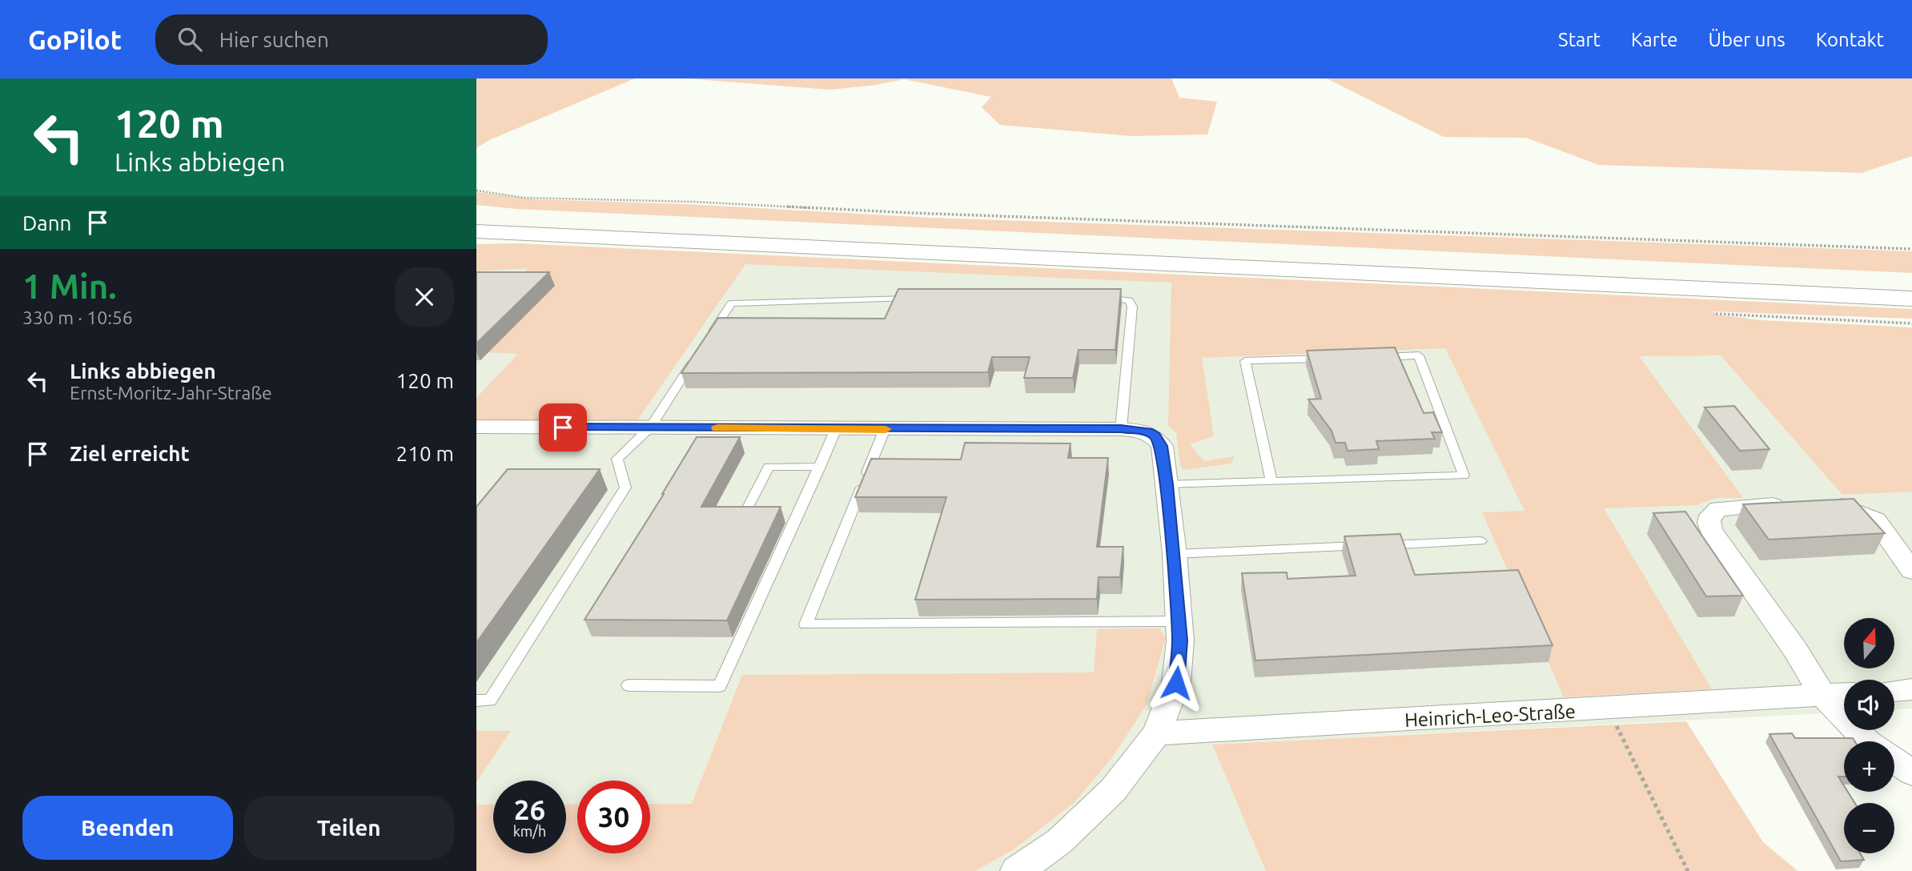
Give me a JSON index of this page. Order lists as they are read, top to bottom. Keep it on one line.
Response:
{"streets":{"street":["Heinrich-Leo-Straße"]},"north":"top","page":{"header":"GoPilot","search":"Hier suchen","nav":["Start","Karte","Über uns","Kontakt"],"turn":["120 m","Links abbiegen"],"then":"Dann","heading":["1 Min.","330 m · 10:56"],"list":[{"name":"Links abbiegen","note":"Ernst-Moritz-Jahr-Straße","value":"120 m"},{"name":"Ziel erreicht","value":"210 m"}],"map_buttons":["+","−"],"speed":"26 km/h","limit":"30","buttons":["Beenden","Teilen"]}}
